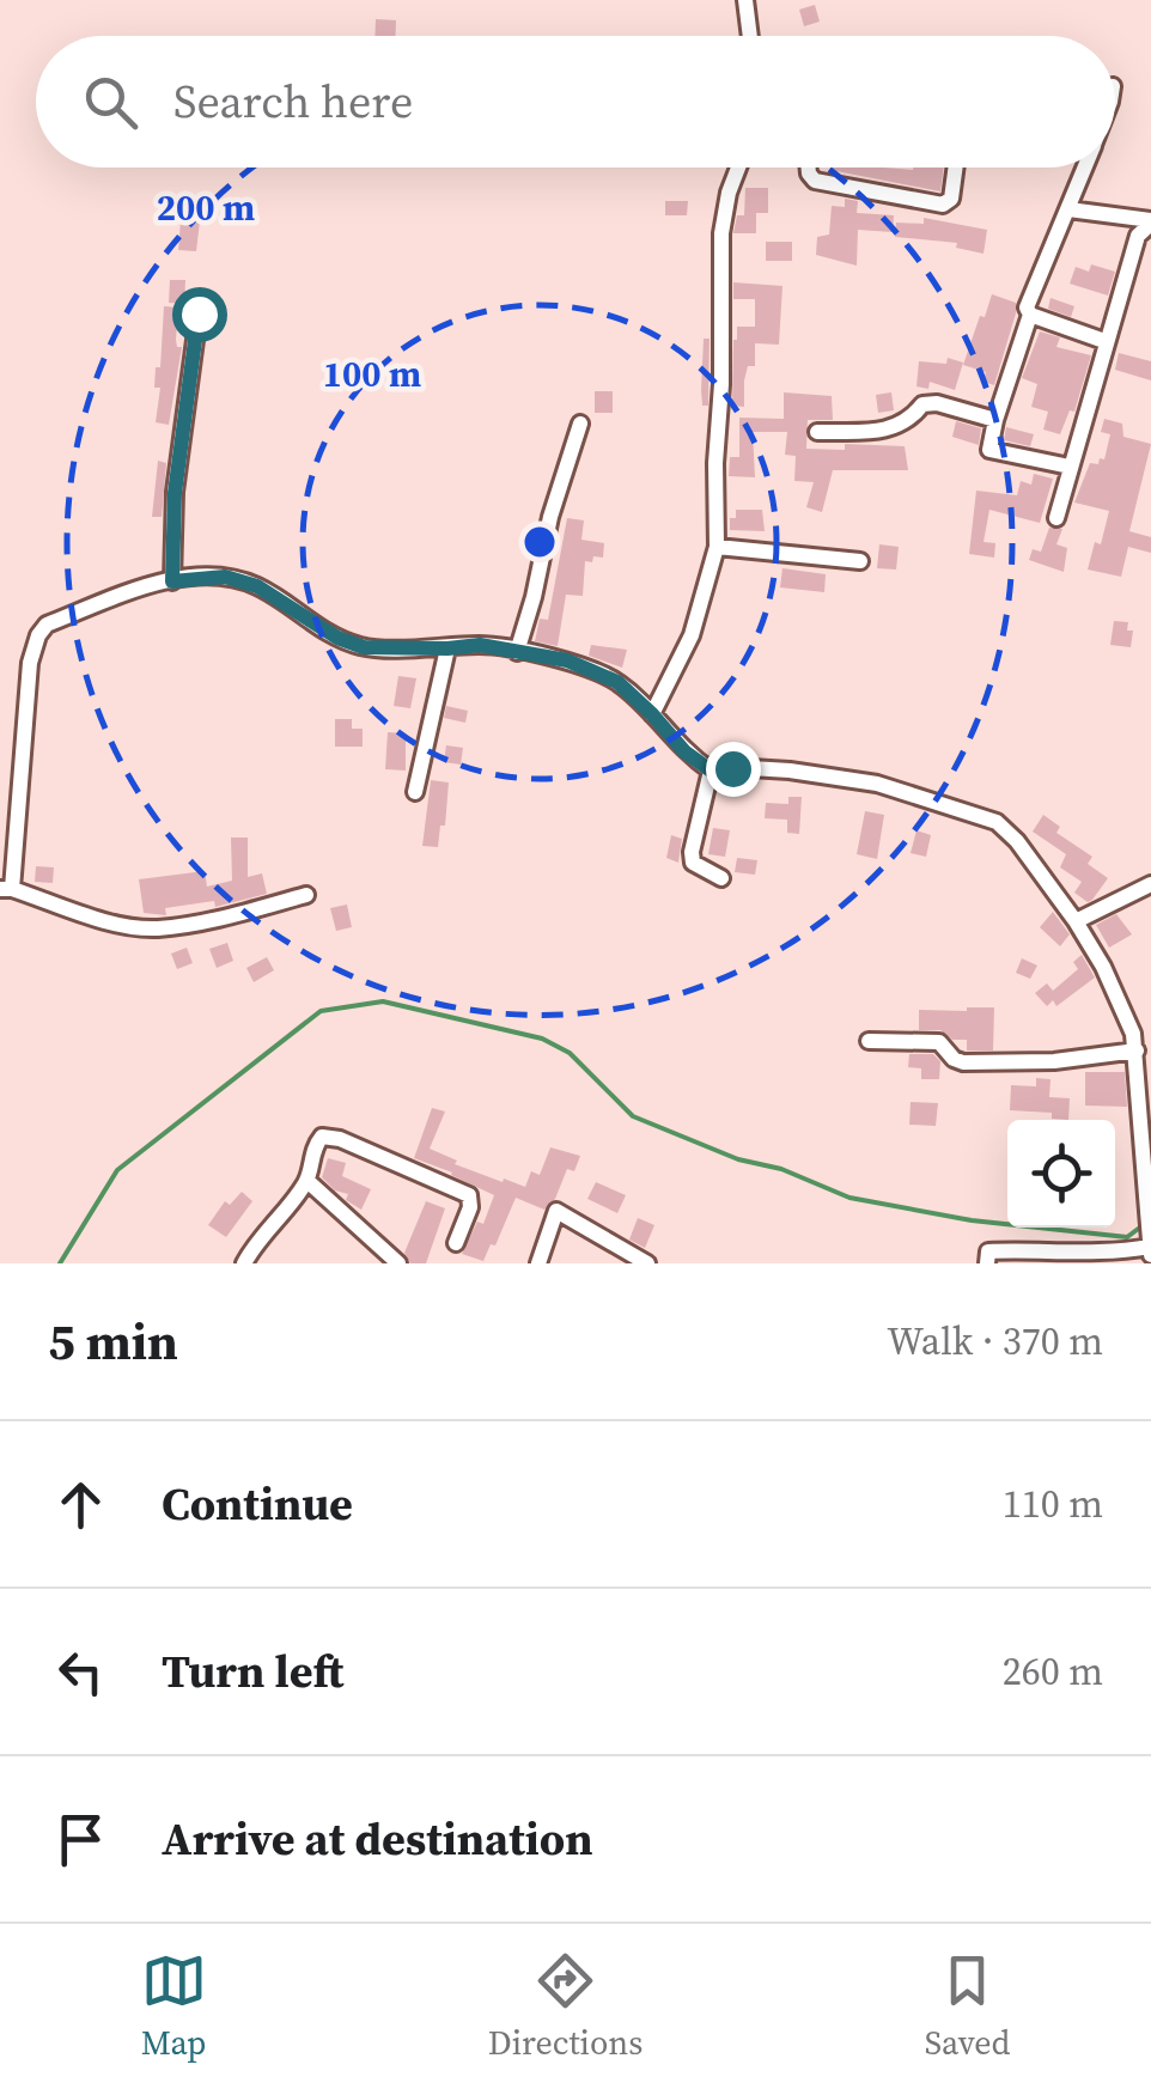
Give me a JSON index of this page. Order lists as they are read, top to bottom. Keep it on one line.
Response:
{"page":{"search":"Search here","heading":["5 min","Walk · 370 m"],"list":[["Continue","110 m"],["Turn left","260 m"],"Arrive at destination"],"nav":["Map","Directions","Saved"]},"rings":["200 m","100 m"]}
